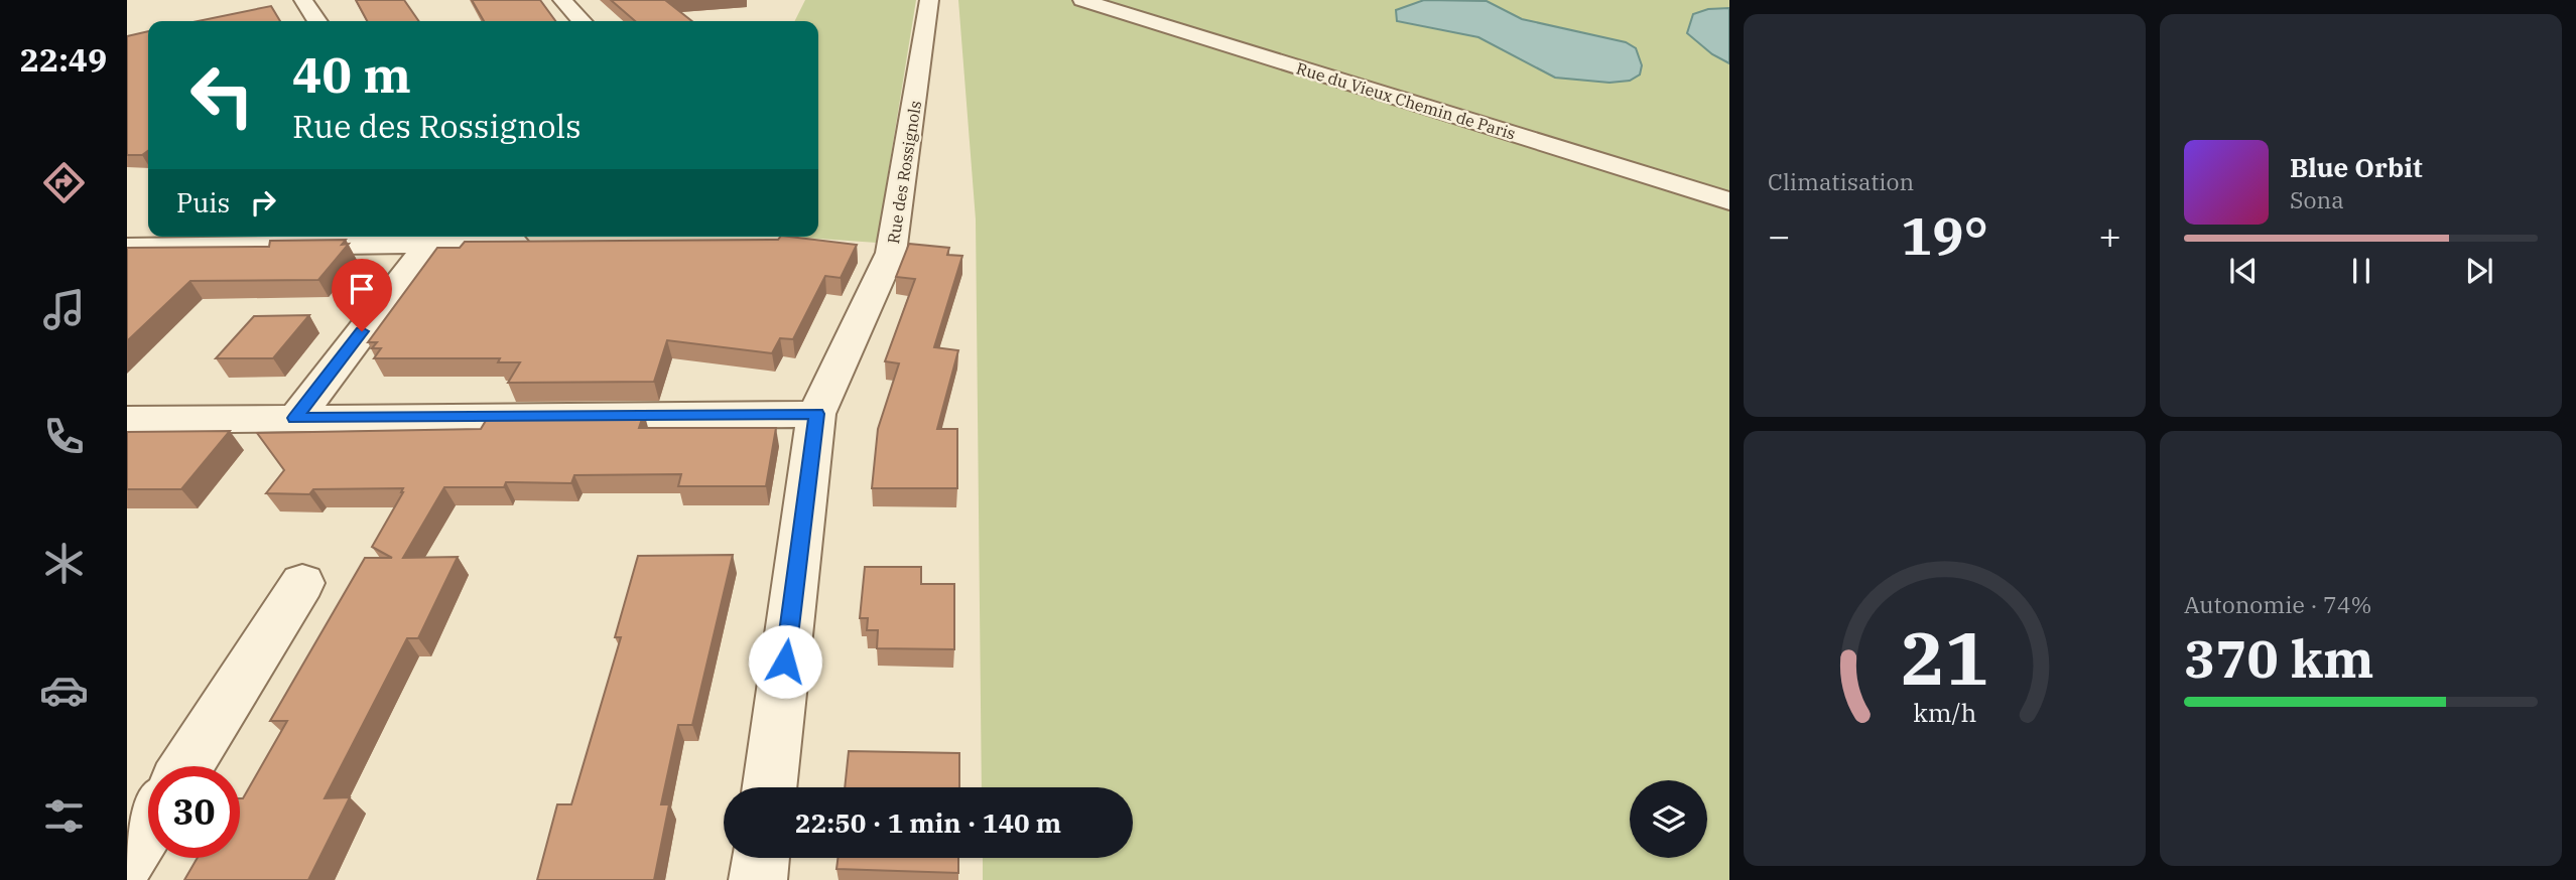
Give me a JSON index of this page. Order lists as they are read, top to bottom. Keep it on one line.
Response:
{"streets":{"street":["Rue du Vieux Chemin de Paris","Rue des Rossignols"]},"page":{"tabs":"22:49","tile":["Climatisation",["Autonomie · 74%","370 km"]],"turn":["40 m","Rue des Rossignols"],"song":["Blue Orbit","Sona"],"then":"Puis","heat":["−","19°","+"],"limit":"30","trip":"22:50 · 1 min · 140 m","gauge":["21","km/h"]}}
